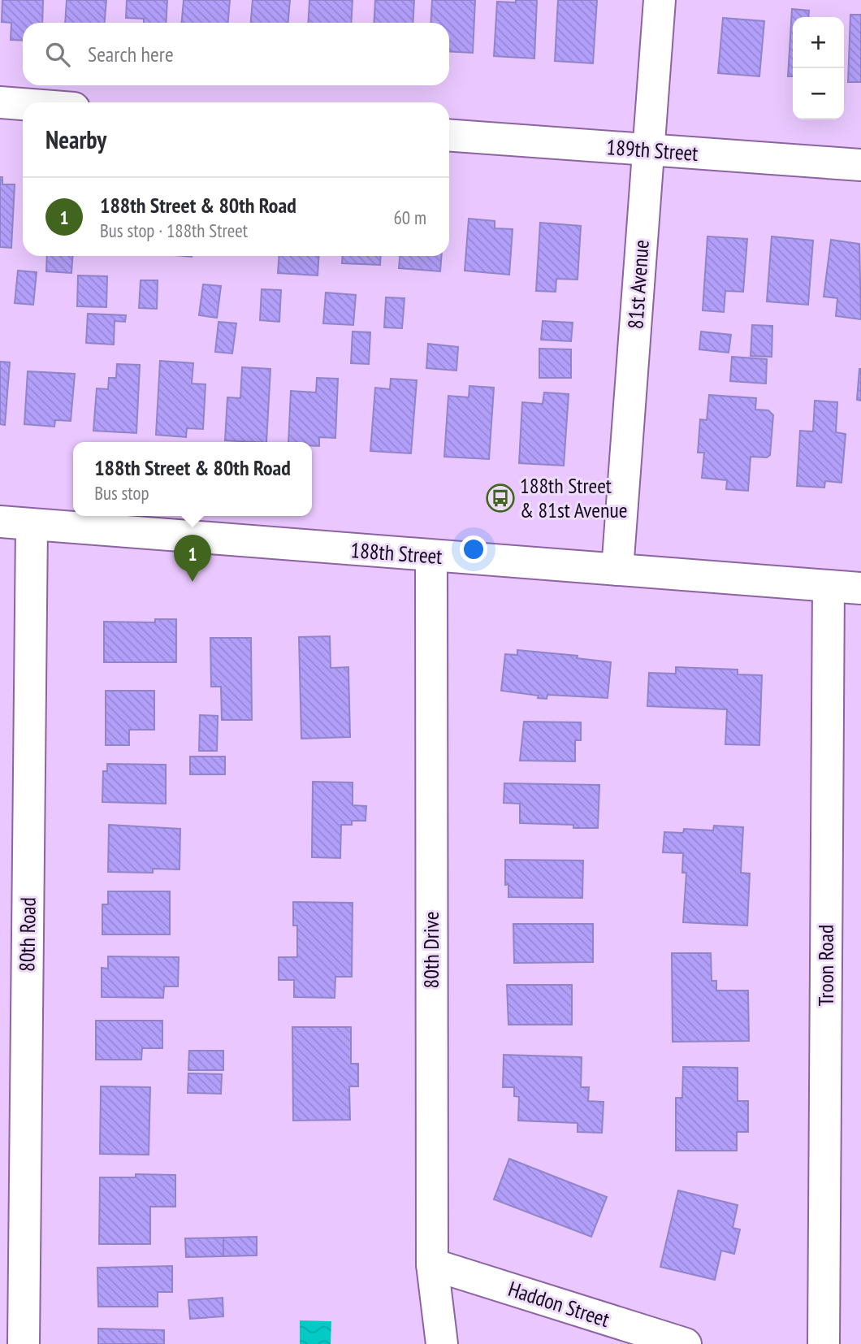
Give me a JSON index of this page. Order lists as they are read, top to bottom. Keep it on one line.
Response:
{"streets":{"street":["189th Street","81st Avenue","188th Street","80th Road","80th Drive","Troon Road","Haddon Street"]},"crossings":[["189th Street","81st Avenue"],["81st Avenue","188th Street"],["188th Street","80th Road"],["188th Street","80th Drive"],["188th Street","Troon Road"],["80th Drive","Haddon Street"]],"places":{"bus stop":["188th Street & 81st Avenue"]},"page":{"map_buttons":["+","−"],"search":"Search here","heading":"Nearby","list":[{"mark":"1","name":"188th Street & 80th Road","note":"Bus stop · 188th Street","value":"60 m"}],"popup":["188th Street & 80th Road","Bus stop"],"pins":"1"}}
